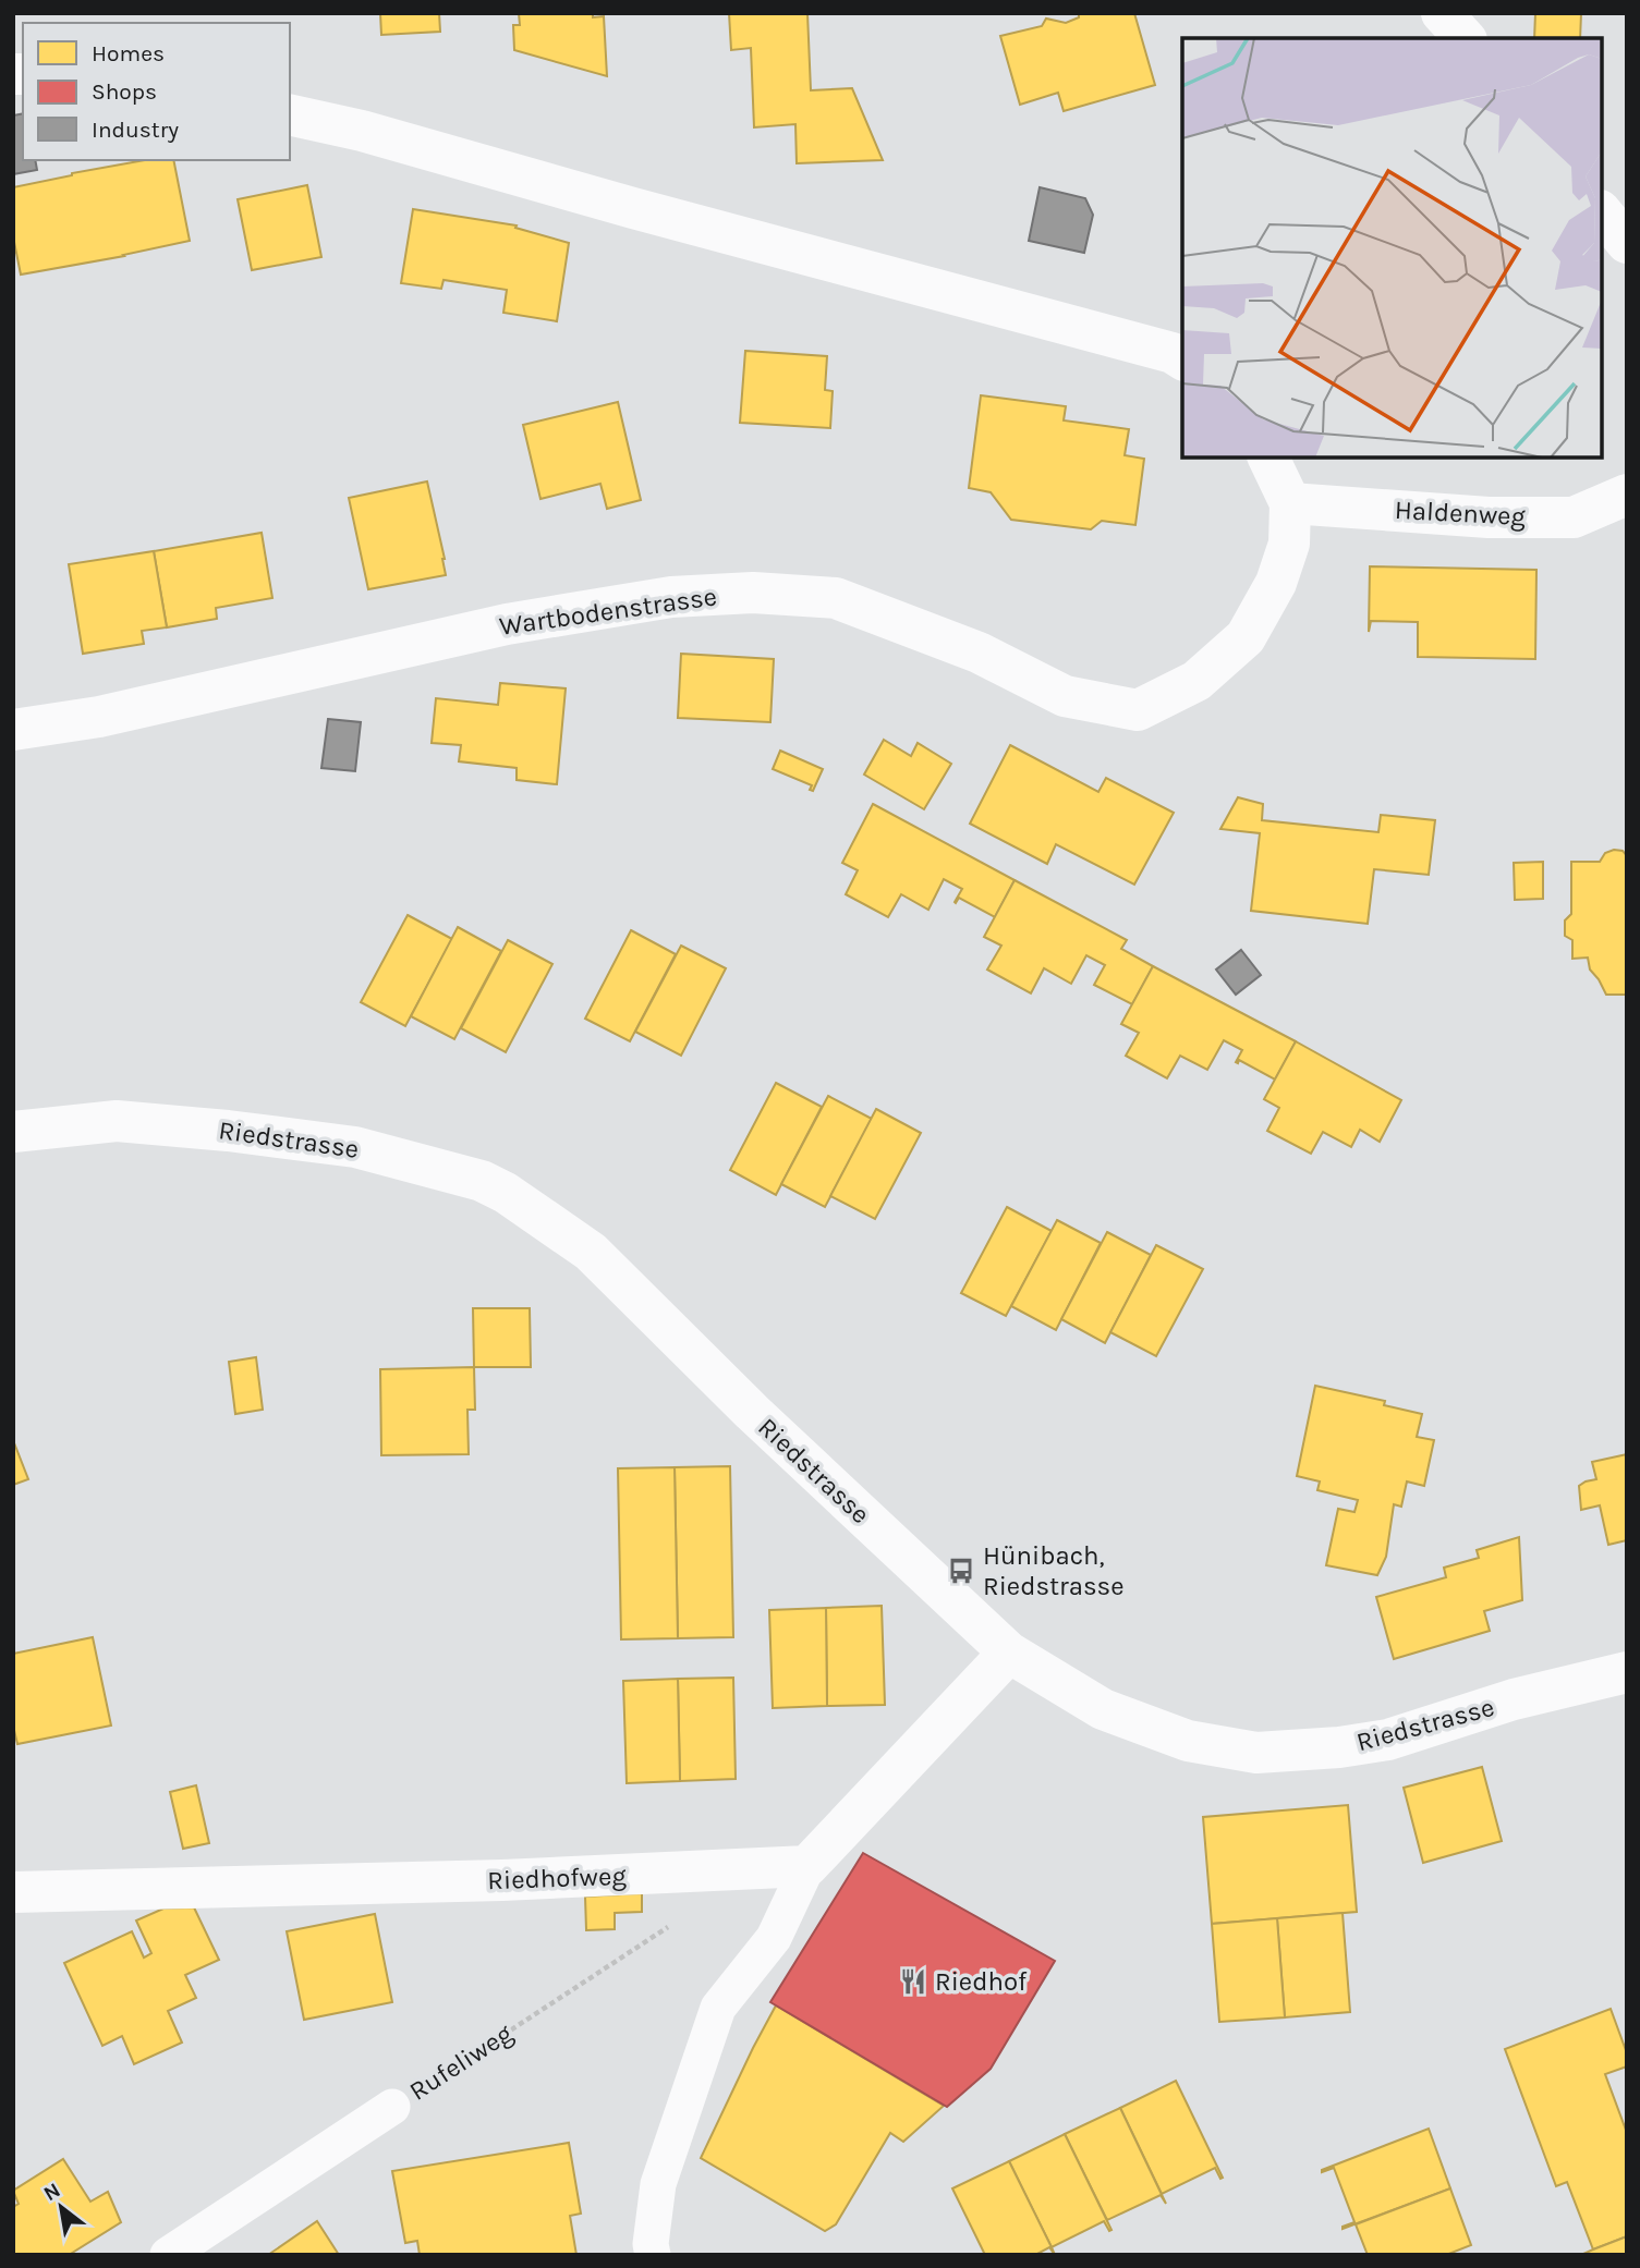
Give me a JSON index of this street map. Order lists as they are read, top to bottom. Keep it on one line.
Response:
{"streets":{"street":["Haldenweg","Wartbodenstrasse","Riedstrasse","Riedhofweg"],"lane":["Rufeliweg"]},"crossings":[["Haldenweg","Wartbodenstrasse"]],"places":{"bus stop":["Hünibach, Riedstrasse"],"restaurant":["Riedhof"]},"legend":["Homes","Shops","Industry"],"north":"top left"}
